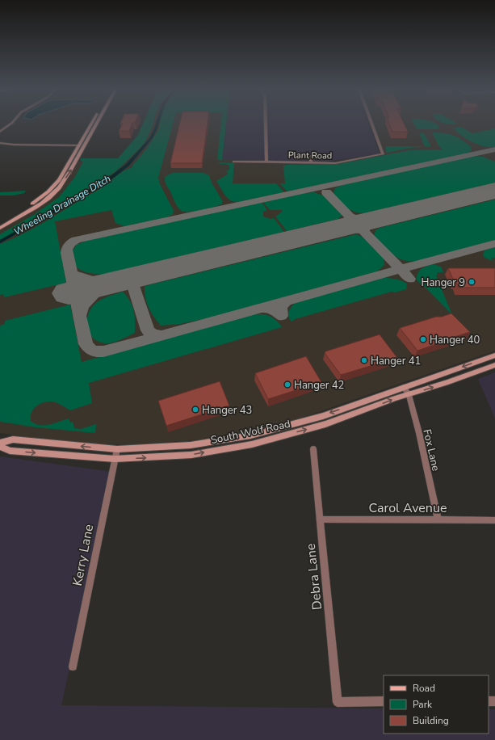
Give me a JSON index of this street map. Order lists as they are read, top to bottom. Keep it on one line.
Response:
{"streets":{"main road":["South Wolf Road"],"street":["Plant Road","Fox Lane","Carol Avenue","Kerry Lane","Debra Lane"]},"crossings":[["South Wolf Road","Fox Lane"],["South Wolf Road","Kerry Lane"],["Fox Lane","Carol Avenue"],["Carol Avenue","Debra Lane"]],"water":["Wheeling Drainage Ditch"],"places":["Hanger 9","Hanger 40","Hanger 41","Hanger 42","Hanger 43"],"legend":["Road","Park","Building"]}
